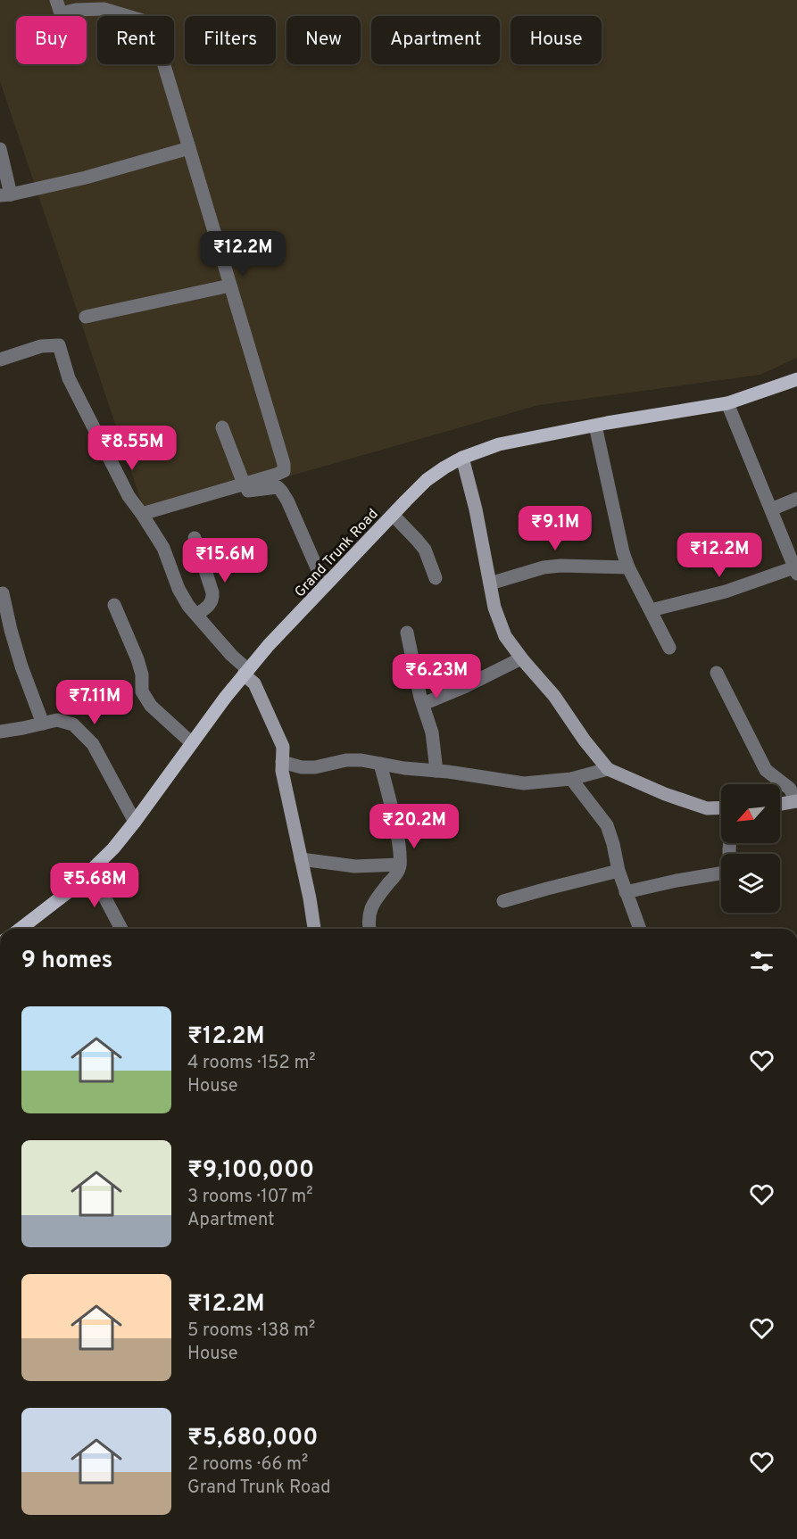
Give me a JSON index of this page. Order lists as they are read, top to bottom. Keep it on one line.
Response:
{"streets":{"main road":["Grand Trunk Road"]},"north":"bottom left","page":{"chip":["Buy","Rent","Filters","New","Apartment","House"],"price":["₹12.2M","₹8.55M","₹9.1M","₹12.2M","₹15.6M","₹6.23M","₹7.11M","₹20.2M","₹5.68M"],"heading":"9 homes","list":[{"name":"₹12.2M","note":"4 rooms · 152 m² · House"},{"name":"₹9,100,000","note":"3 rooms · 107 m² · Apartment"},{"name":"₹12.2M","note":"5 rooms · 138 m² · House"},{"name":"₹5,680,000","note":"2 rooms · 66 m² · Grand Trunk Road"}]}}
